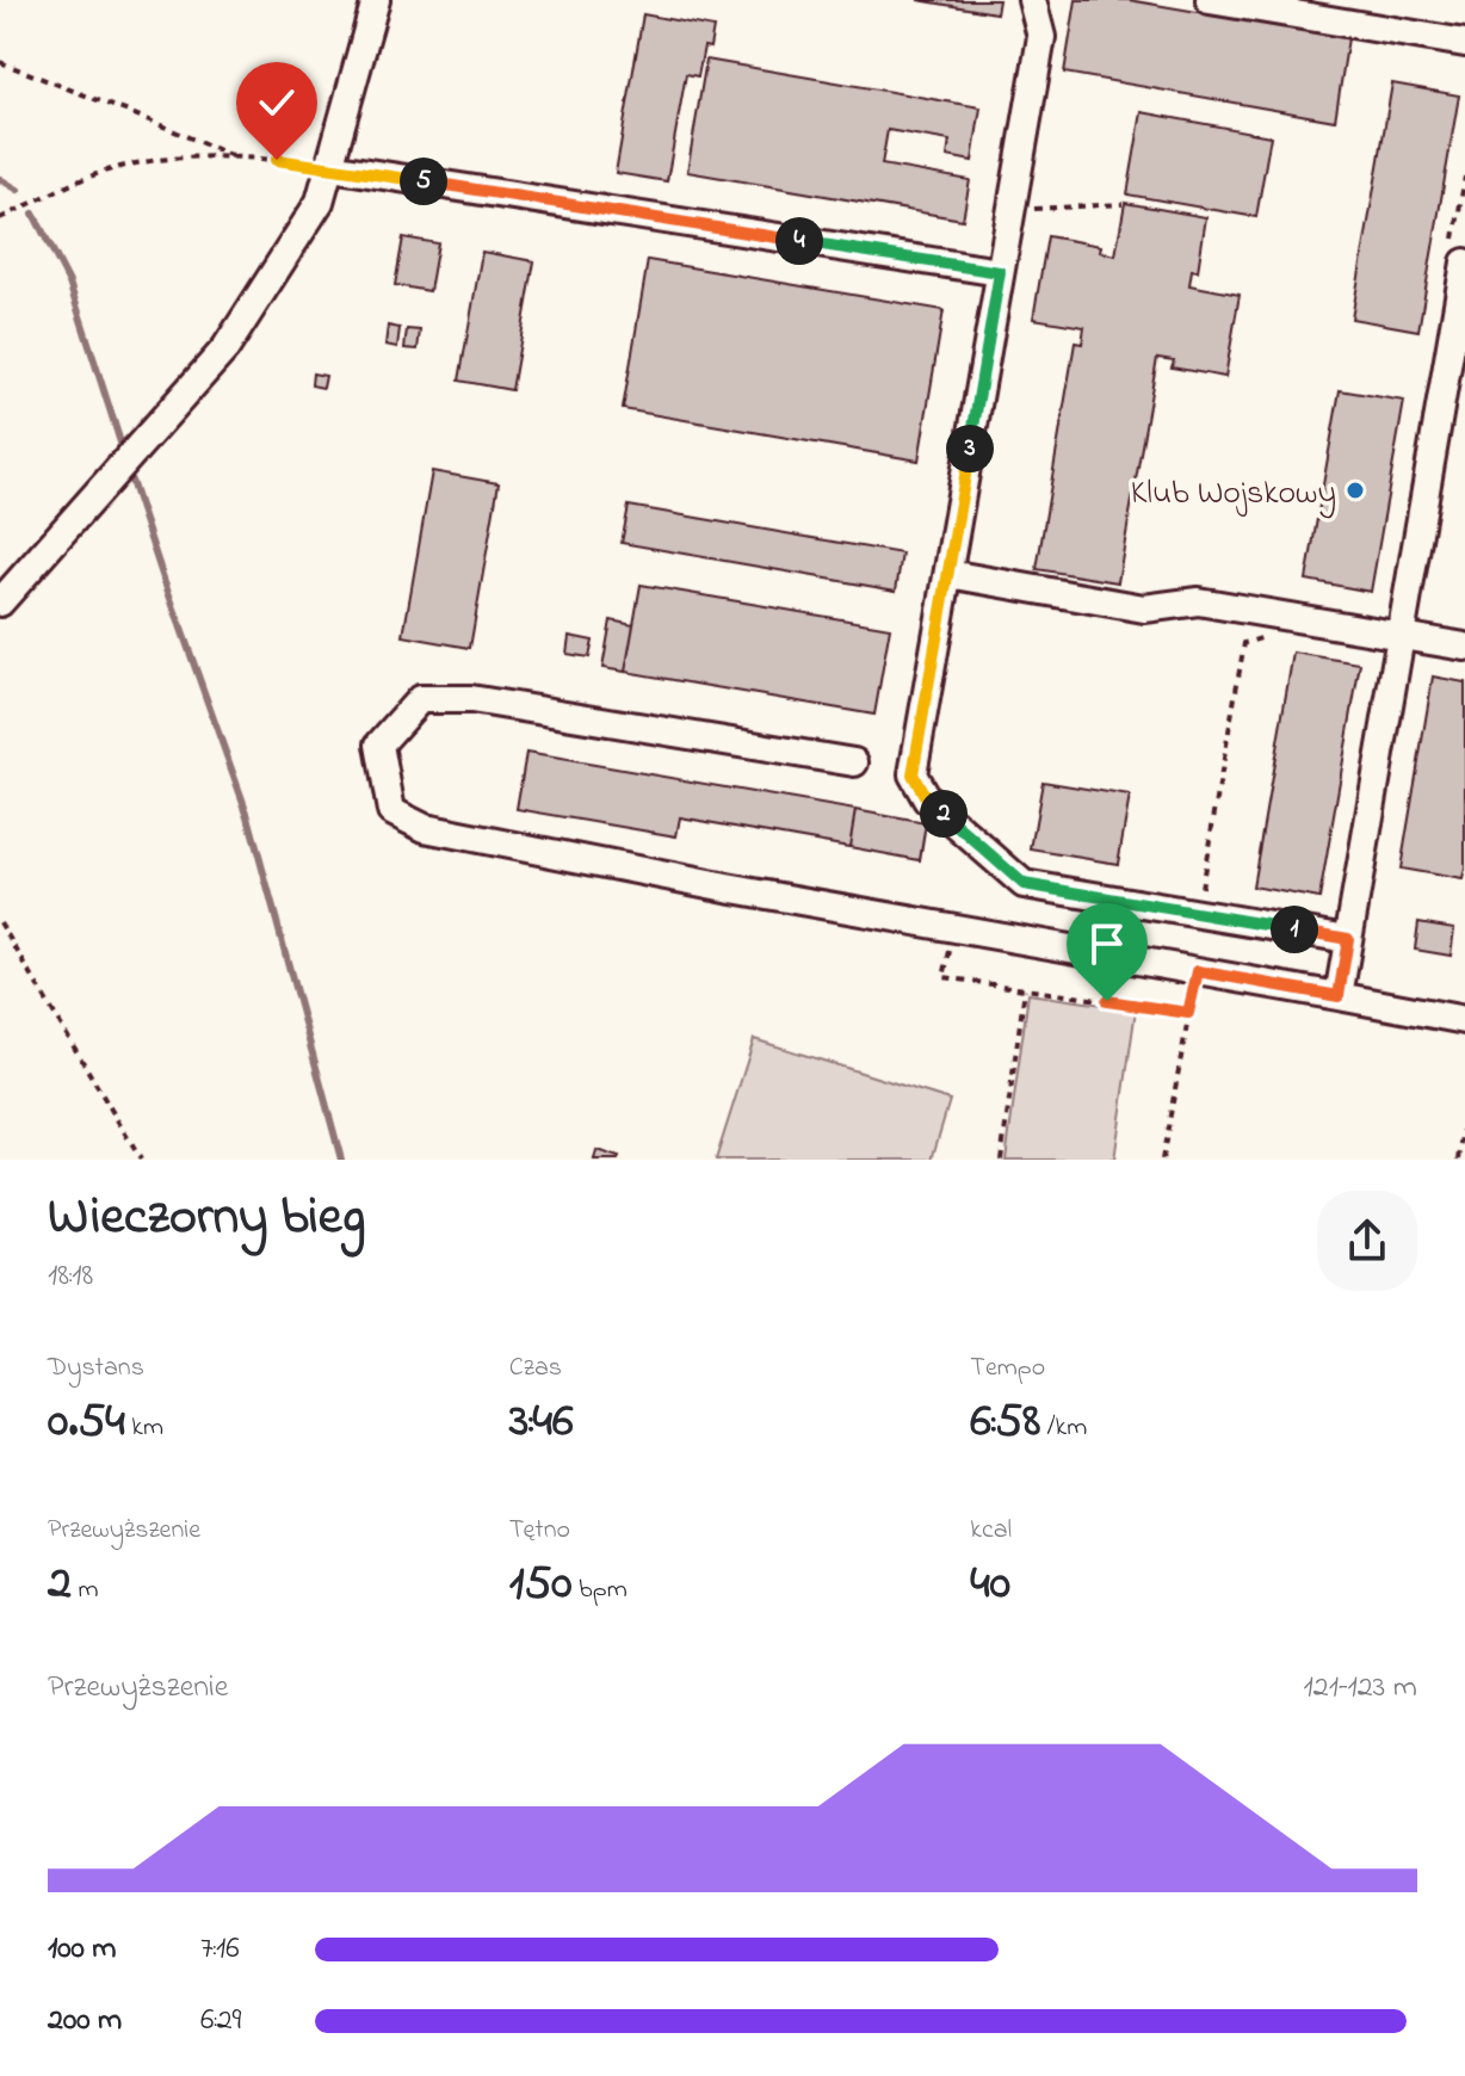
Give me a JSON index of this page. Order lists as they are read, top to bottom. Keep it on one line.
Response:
{"places":["Klub Wojskowy"],"page":{"pins":["5","4","3","2","1"],"heading":["Wieczorny bieg","18:18"],"stats":[["Dystans","0.54 km"],["Czas","3:46"],["Tempo","6:58 /km"],["Przewyższenie","2 m"],["Tętno","150 bpm"],["kcal","40"]],"chart":["Przewyższenie","121–123 m"],"list":[{"name":"100 m","note":"7:16"},{"name":"200 m","note":"6:29"}]}}
